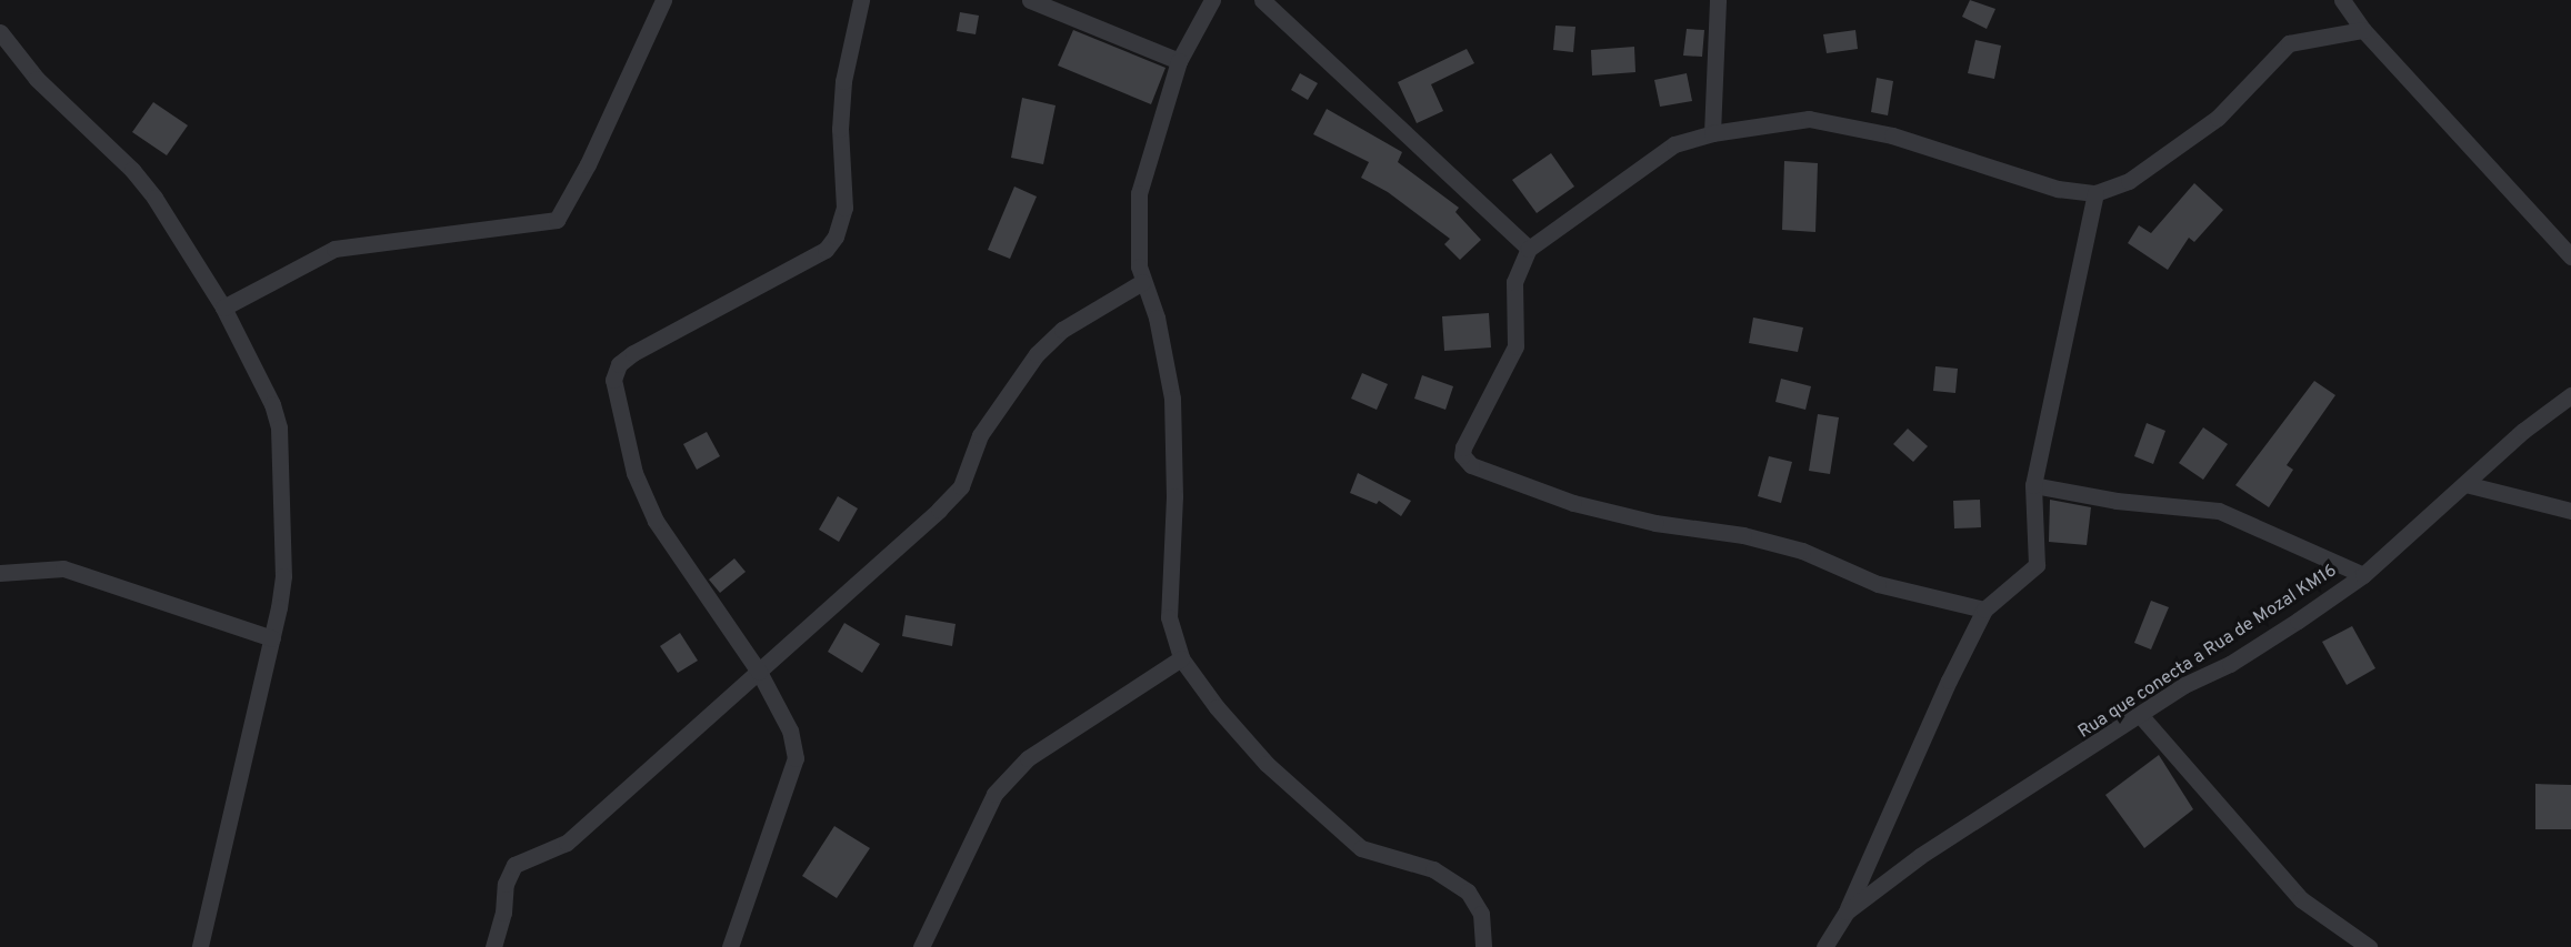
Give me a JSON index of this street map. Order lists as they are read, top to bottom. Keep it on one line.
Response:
{"streets":{"street":["Rua que conecta a Rua de Mozal KM16"]}}
